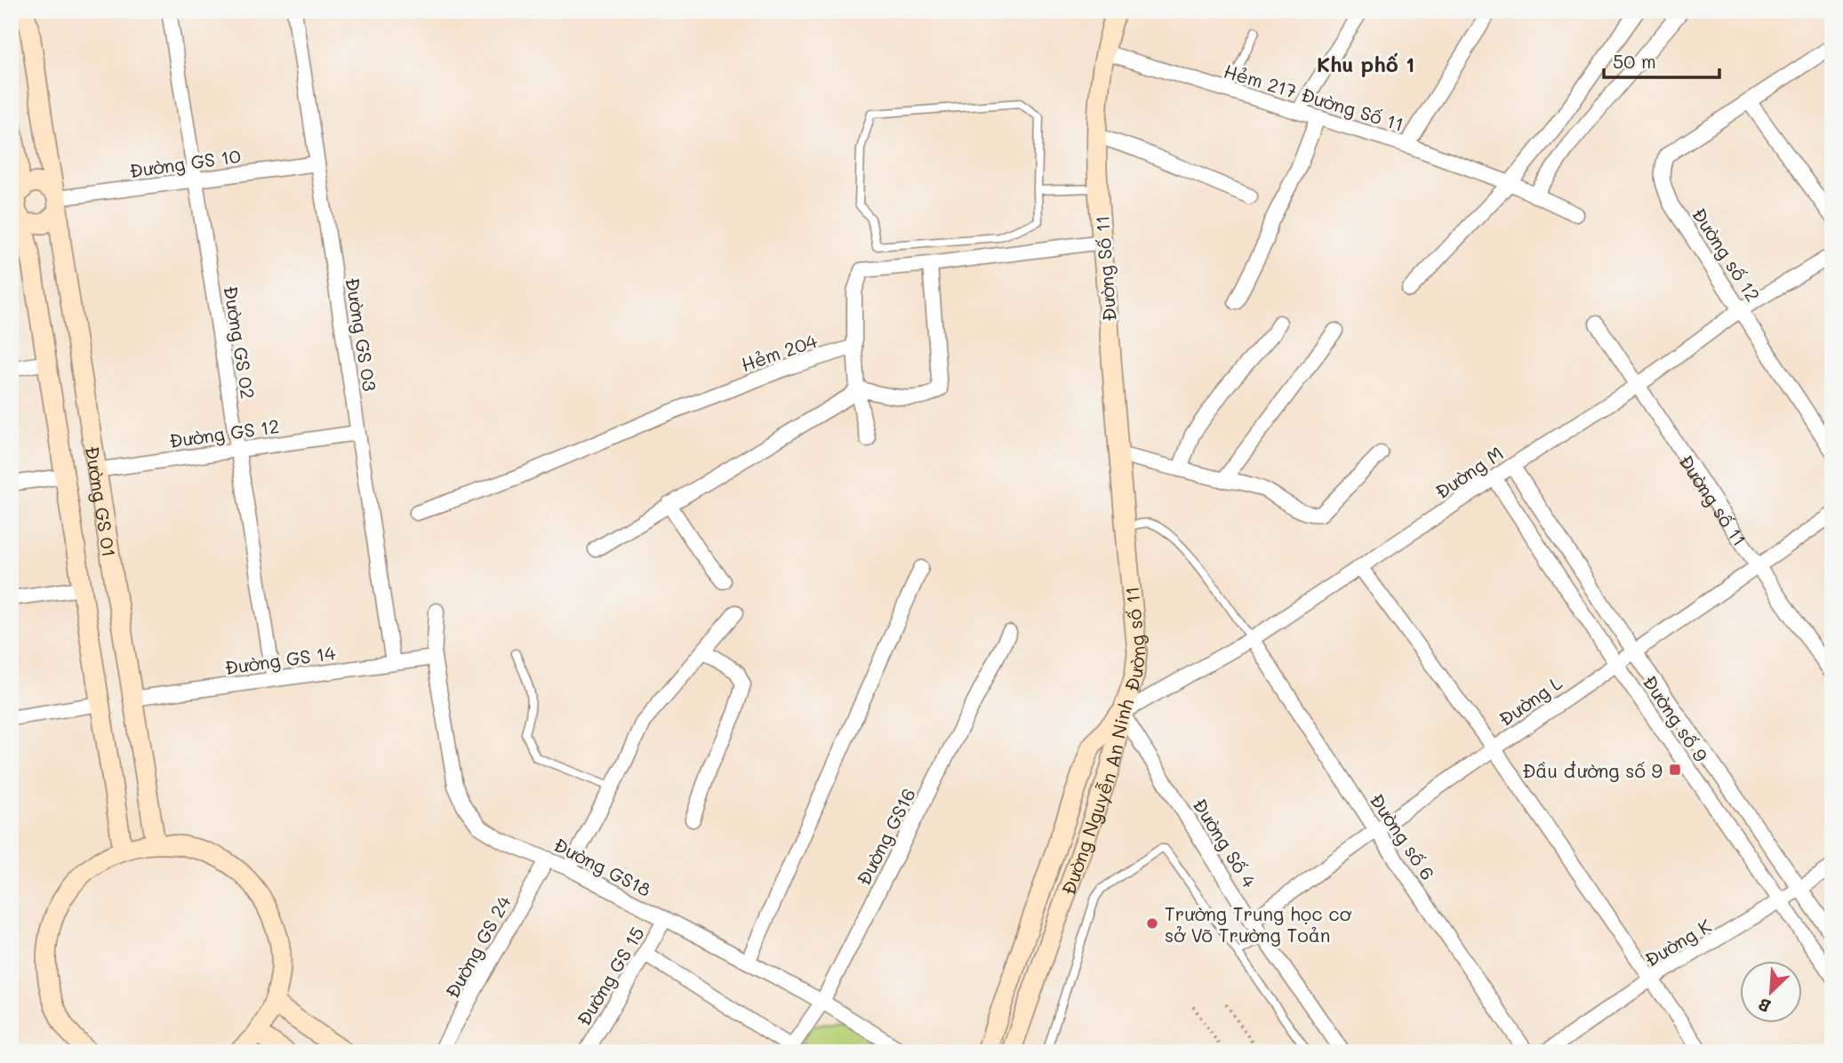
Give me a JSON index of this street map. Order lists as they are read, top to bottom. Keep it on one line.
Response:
{"streets":{"street":["Hẻm 217 Đường Số 11","Đường GS 10","Đường số 12","Đường Số 11","Đường GS 03","Đường GS 02","Hẻm 204","Đường GS 12","Đường M","Đường số 11","Đường GS 01","Đường GS 14","Đường L","Đường số 9","Đường Nguyễn An Ninh","Đường GS16","Đường số 6","Đường Số 4","Đường GS18","Đường K","Đường GS 24","Đường GS 15"]},"crossings":[["Hẻm 217 Đường Số 11","Đường Số 11"],["Đường GS 10","Đường GS 03"],["Đường GS 10","Đường GS 02"],["Đường GS 10","Đường GS 01"],["Đường số 12","Đường M"],["Đường Số 11","Đường số 11"],["Đường GS 03","Đường GS 12"],["Đường GS 03","Đường GS 14"],["Đường GS 02","Đường GS 12"],["Đường GS 02","Đường GS 14"],["Đường GS 12","Đường GS 01"],["Đường M","Đường số 11"],["Đường M","Đường số 9"],["Đường M","Đường Nguyễn An Ninh"],["Đường M","Đường số 6"],["Đường M","Đường Số 4"],["Đường số 11","Đường L"],["Đường số 11","Đường Nguyễn An Ninh"],["Đường số 11","Đường Số 4"],["Đường GS 01","Đường GS 14"],["Đường GS 14","Đường GS18"],["Đường L","Đường số 9"],["Đường L","Đường số 6"],["Đường L","Đường Số 4"],["Đường số 9","Đường K"],["Đường Nguyễn An Ninh","Đường Số 4"],["Đường GS16","Đường GS18"],["Đường GS18","Đường GS 24"],["Đường GS18","Đường GS 15"]],"districts":["Khu phố 1"],"places":{"transit":["Đầu đường số 9"],"other":["Trường Trung học cơ sở Võ Trường Toản"]},"scale_bar":"50 m","north":"bottom left"}
